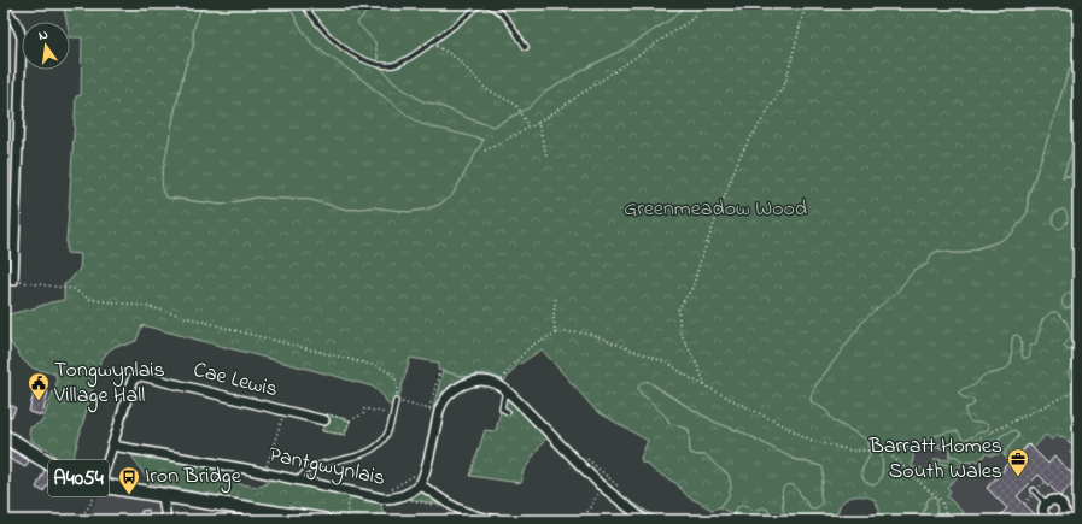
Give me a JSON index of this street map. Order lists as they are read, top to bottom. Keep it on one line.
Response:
{"streets":{"main road":["A4054"],"street":["Cae Lewis","Pantgwynlais"]},"crossings":[["Cae Lewis","Pantgwynlais"],["Cae Lewis","A4054"]],"parks":["Greenmeadow Wood"],"places":{"public building":["Tongwynlais Village Hall"],"office":["Barratt Homes South Wales"],"bus stop":["Iron Bridge"]},"north":"top"}
